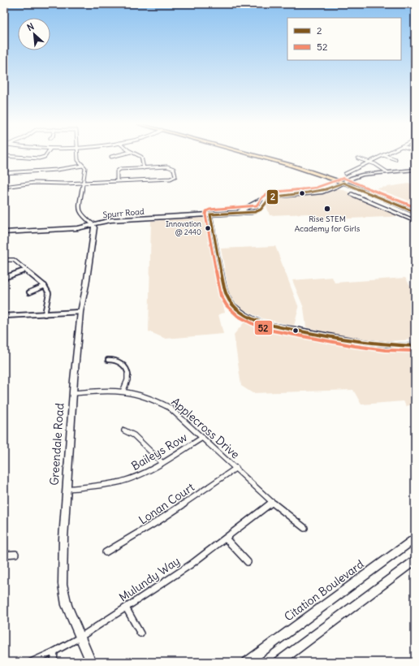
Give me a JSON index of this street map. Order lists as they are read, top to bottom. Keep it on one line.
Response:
{"streets":{"street":["Spurr Road","Applecross Drive","Greendale Road","Baileys Row","Lonan Court","Mulundy Way","Citation Boulevard"]},"crossings":[["Spurr Road","Greendale Road"],["Applecross Drive","Greendale Road"],["Applecross Drive","Baileys Row"],["Applecross Drive","Lonan Court"],["Applecross Drive","Mulundy Way"],["Greendale Road","Baileys Row"],["Greendale Road","Mulundy Way"]],"places":["Rise STEM Academy for Girls","Innovation @ 2440"],"lines":["transit line 52","transit line 2"],"legend":["2","52"],"north":"top left"}
